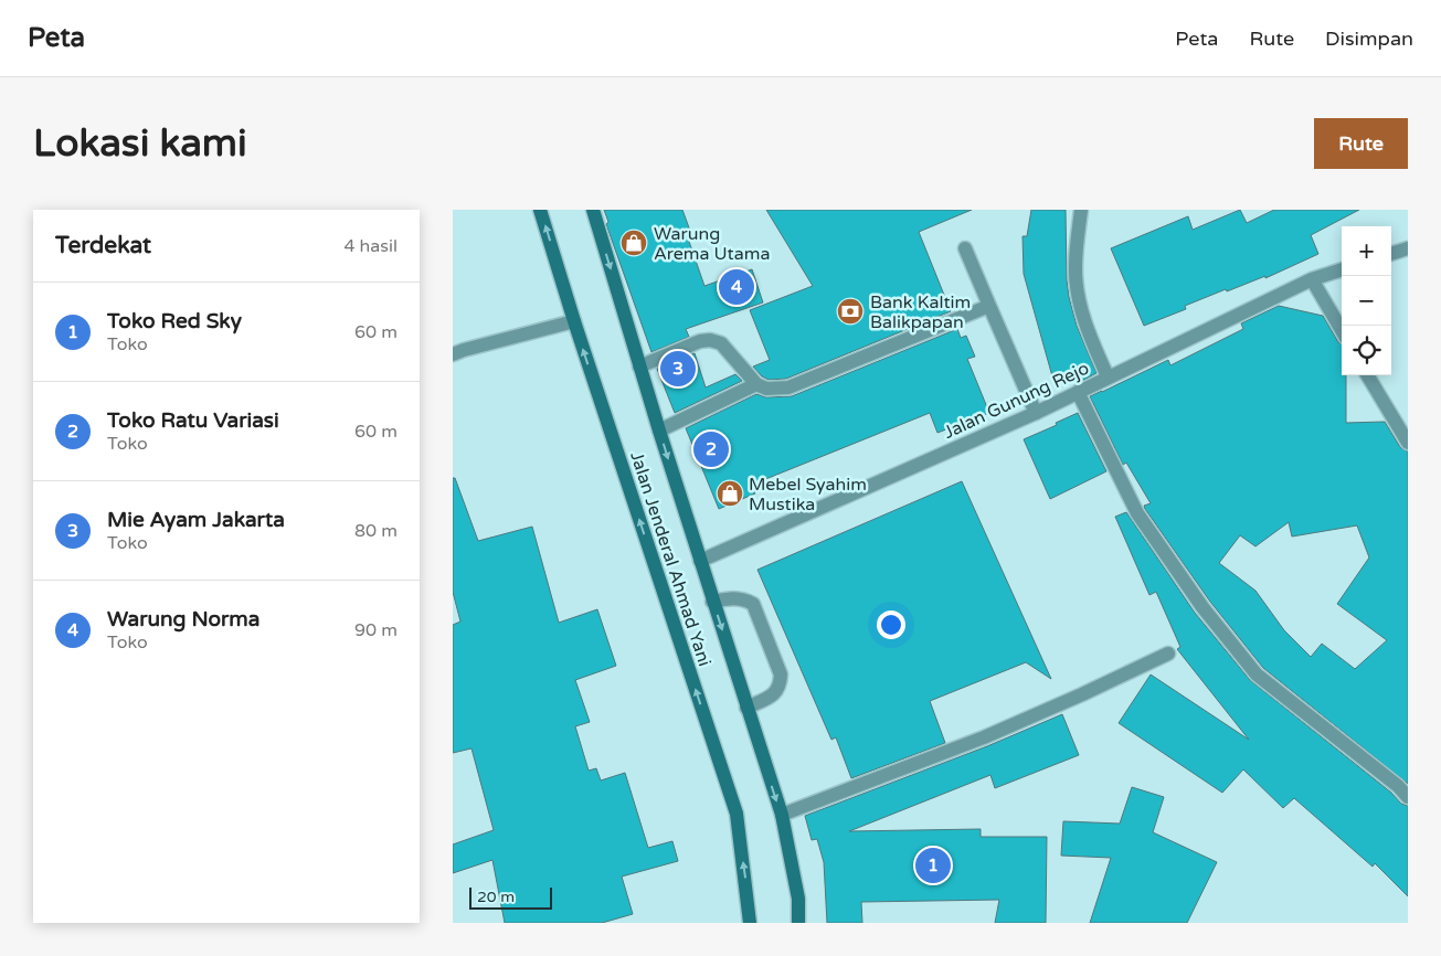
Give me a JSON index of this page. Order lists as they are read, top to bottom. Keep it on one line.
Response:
{"streets":{"main road":["Jalan Jenderal Ahmad Yani"],"street":["Jalan Gunung Rejo"]},"crossings":[["Jalan Gunung Rejo","Jalan Jenderal Ahmad Yani"]],"places":{"shop":["Warung Arema Utama","Mebel Syahim Mustika"],"bank":["Bank Kaltim Balikpapan"]},"scale_bar":"20 m","page":{"header":"Peta","nav":["Peta","Rute","Disimpan"],"buttons":"Rute","title":"Lokasi kami","heading":["Terdekat","4 hasil"],"map_buttons":["+","−"],"pins":["4","3","2","1"],"list":[{"mark":"1","name":"Toko Red Sky","note":"Toko","value":"60 m"},{"mark":"2","name":"Toko Ratu Variasi","note":"Toko","value":"60 m"},{"mark":"3","name":"Mie Ayam Jakarta","note":"Toko","value":"80 m"},{"mark":"4","name":"Warung Norma","note":"Toko","value":"90 m"}],"scale":"20 m"}}
